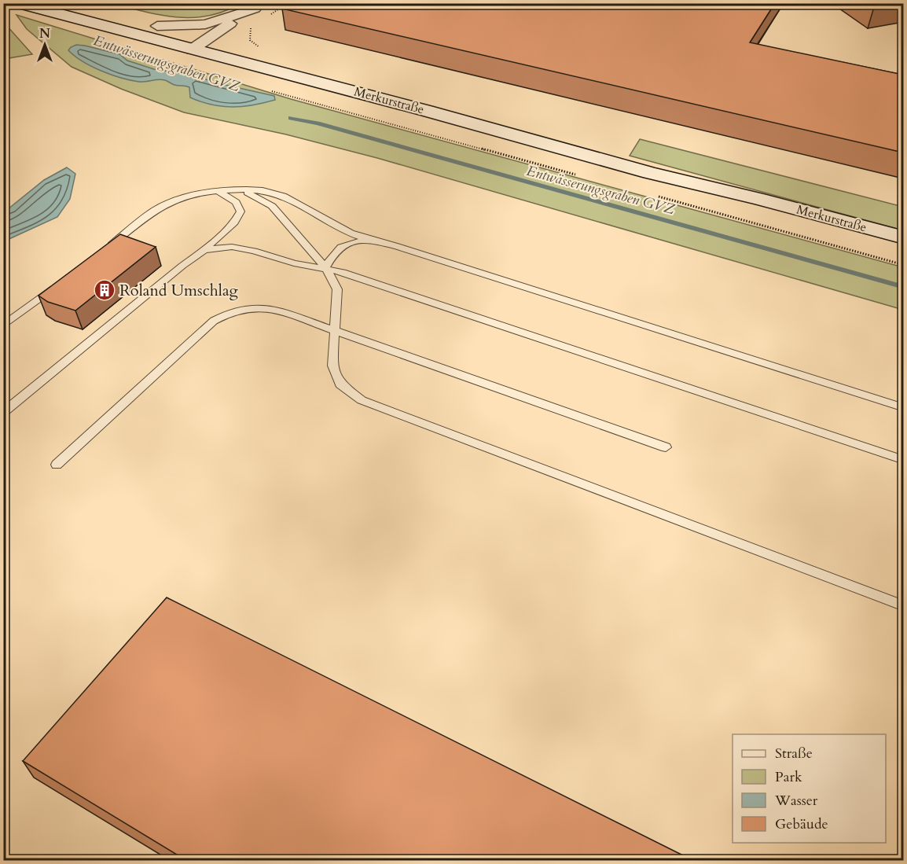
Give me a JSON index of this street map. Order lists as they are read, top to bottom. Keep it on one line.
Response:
{"streets":{"street":["Merkurstraße"]},"water":["Entwässerungsgraben GVZ"],"places":{"building":["Roland Umschlag"]},"legend":["Straße","Park","Wasser","Gebäude"],"north":"top"}
